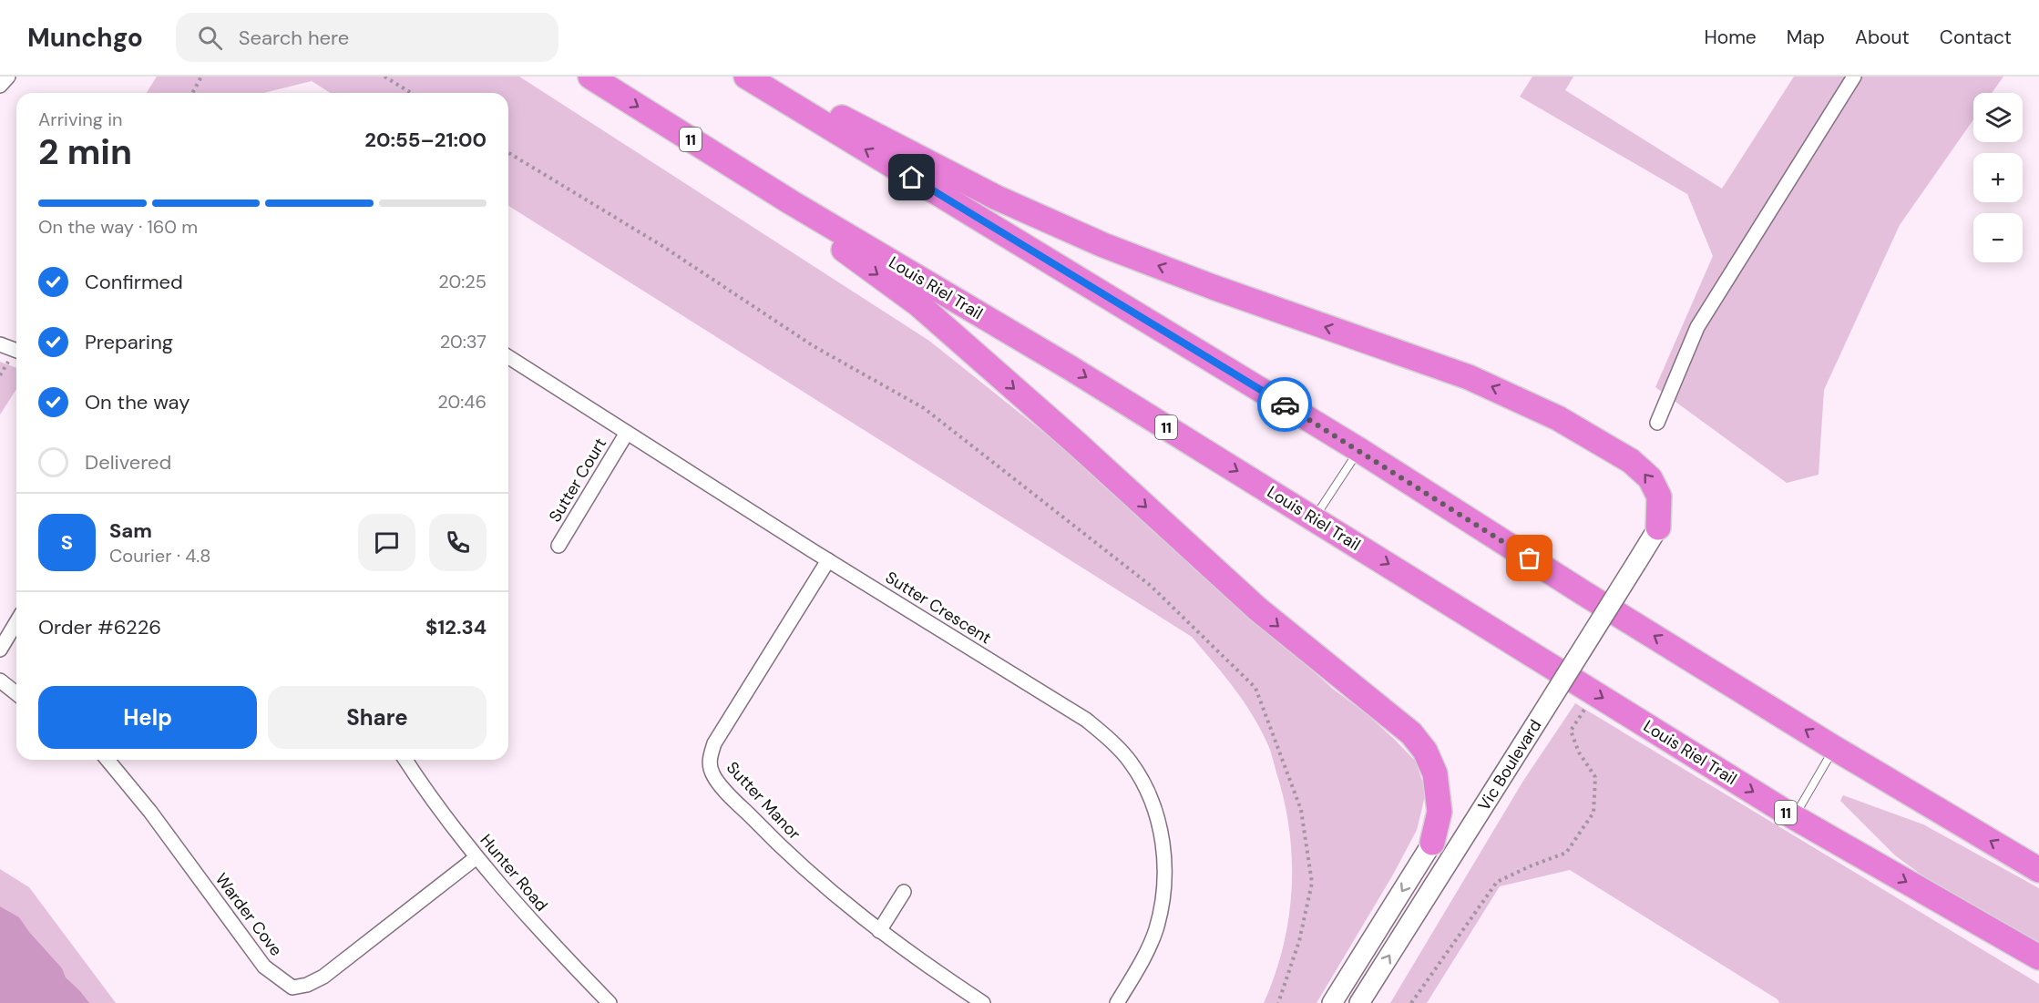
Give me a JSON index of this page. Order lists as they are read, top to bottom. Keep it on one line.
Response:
{"streets":{"highway":["11","Louis Riel Trail"],"street":["Sutter Court","Sutter Crescent","Vic Boulevard","Sutter Manor","Hunter Road","Warder Cove"]},"crossings":[["Sutter Court","Sutter Crescent"],["Sutter Crescent","Sutter Manor"],["Hunter Road","Warder Cove"]],"page":{"header":"Munchgo","search":"Search here","nav":["Home","Map","About","Contact"],"map_buttons":["+","−"],"heading":["2 min","Arriving in","20:55–21:00"],"panel":["Sam","Courier · 4.8","Order #6226","$12.34"],"bar":"On the way · 160 m","list":[["Confirmed","20:25"],["Preparing","20:37"],["On the way","20:46"],"Delivered"],"round":"S","buttons":["Help","Share"]}}
